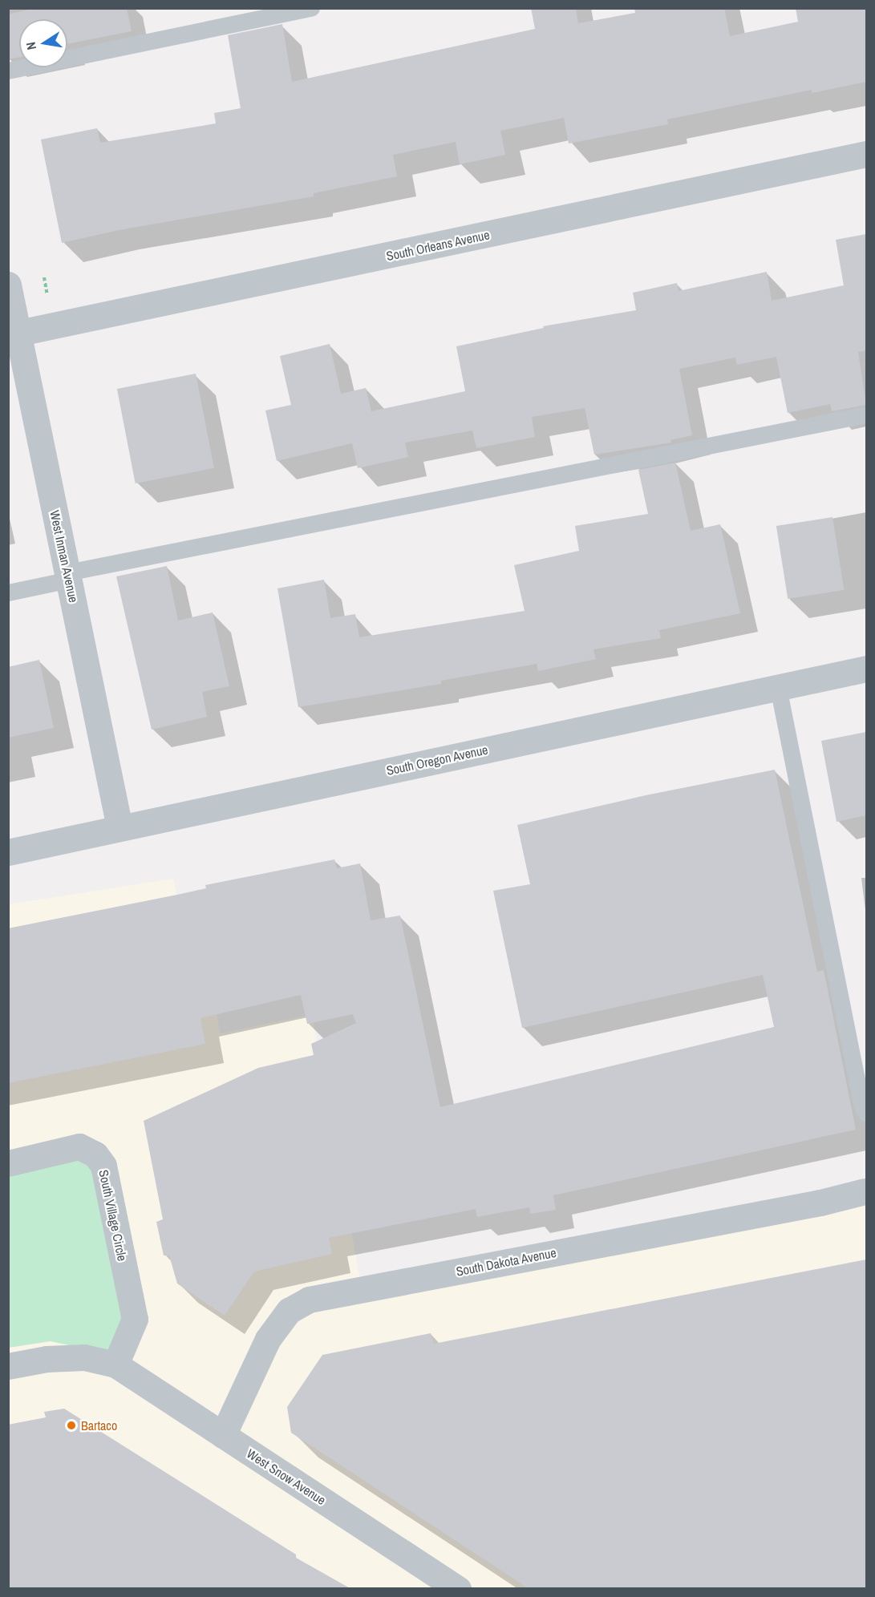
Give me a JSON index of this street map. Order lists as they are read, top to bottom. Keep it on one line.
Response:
{"streets":{"street":["South Orleans Avenue","West Inman Avenue","South Oregon Avenue","South Village Circle","South Dakota Avenue","West Snow Avenue"]},"crossings":[["South Orleans Avenue","West Inman Avenue"],["West Inman Avenue","South Oregon Avenue"],["South Village Circle","West Snow Avenue"],["South Dakota Avenue","West Snow Avenue"]],"places":["Bartaco"],"north":"left"}
